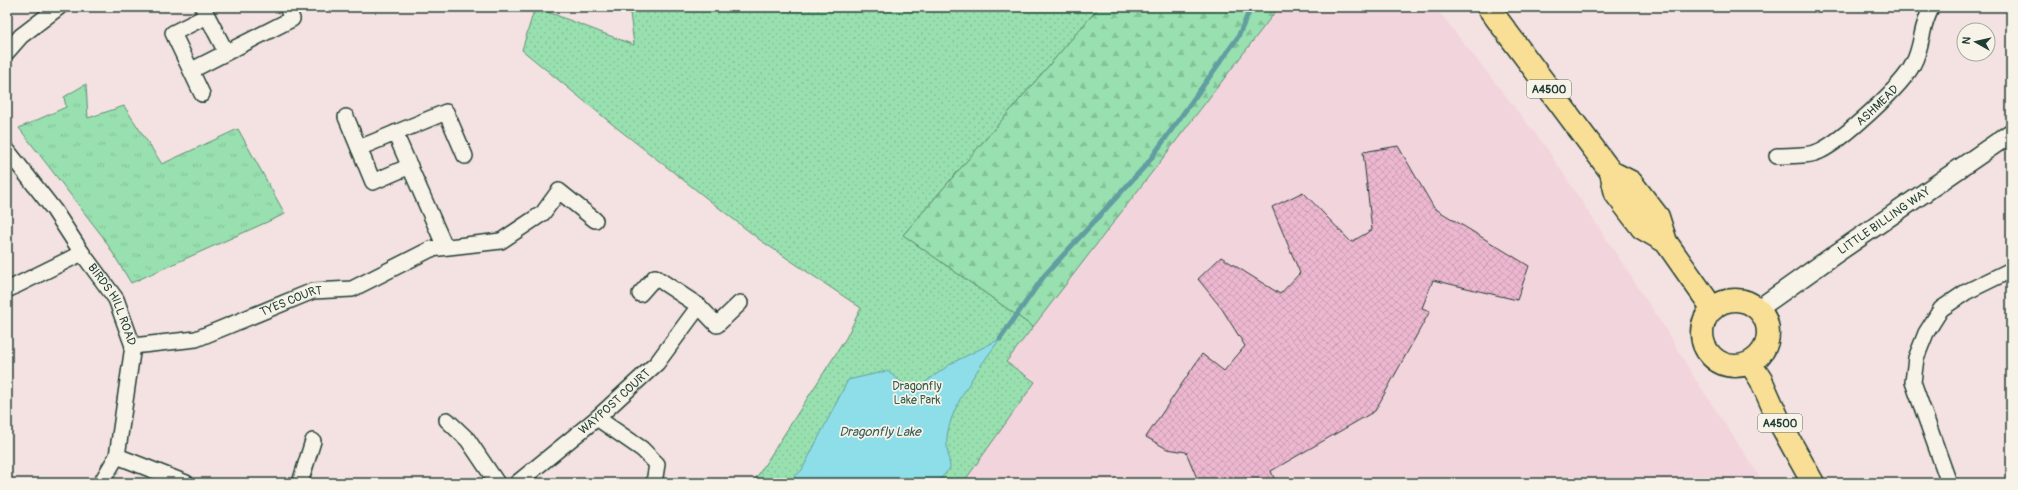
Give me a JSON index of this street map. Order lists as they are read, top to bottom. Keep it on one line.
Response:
{"streets":{"main road":["A4500"],"street":["ASHMEAD","LITTLE BILLING WAY","TYES COURT","BIRDS HILL ROAD","WAYPOST COURT"]},"crossings":[["A4500","LITTLE BILLING WAY"],["TYES COURT","BIRDS HILL ROAD"]],"water":["Dragonfly Lake"],"parks":["Dragonfly Lake Park"],"north":"left"}
